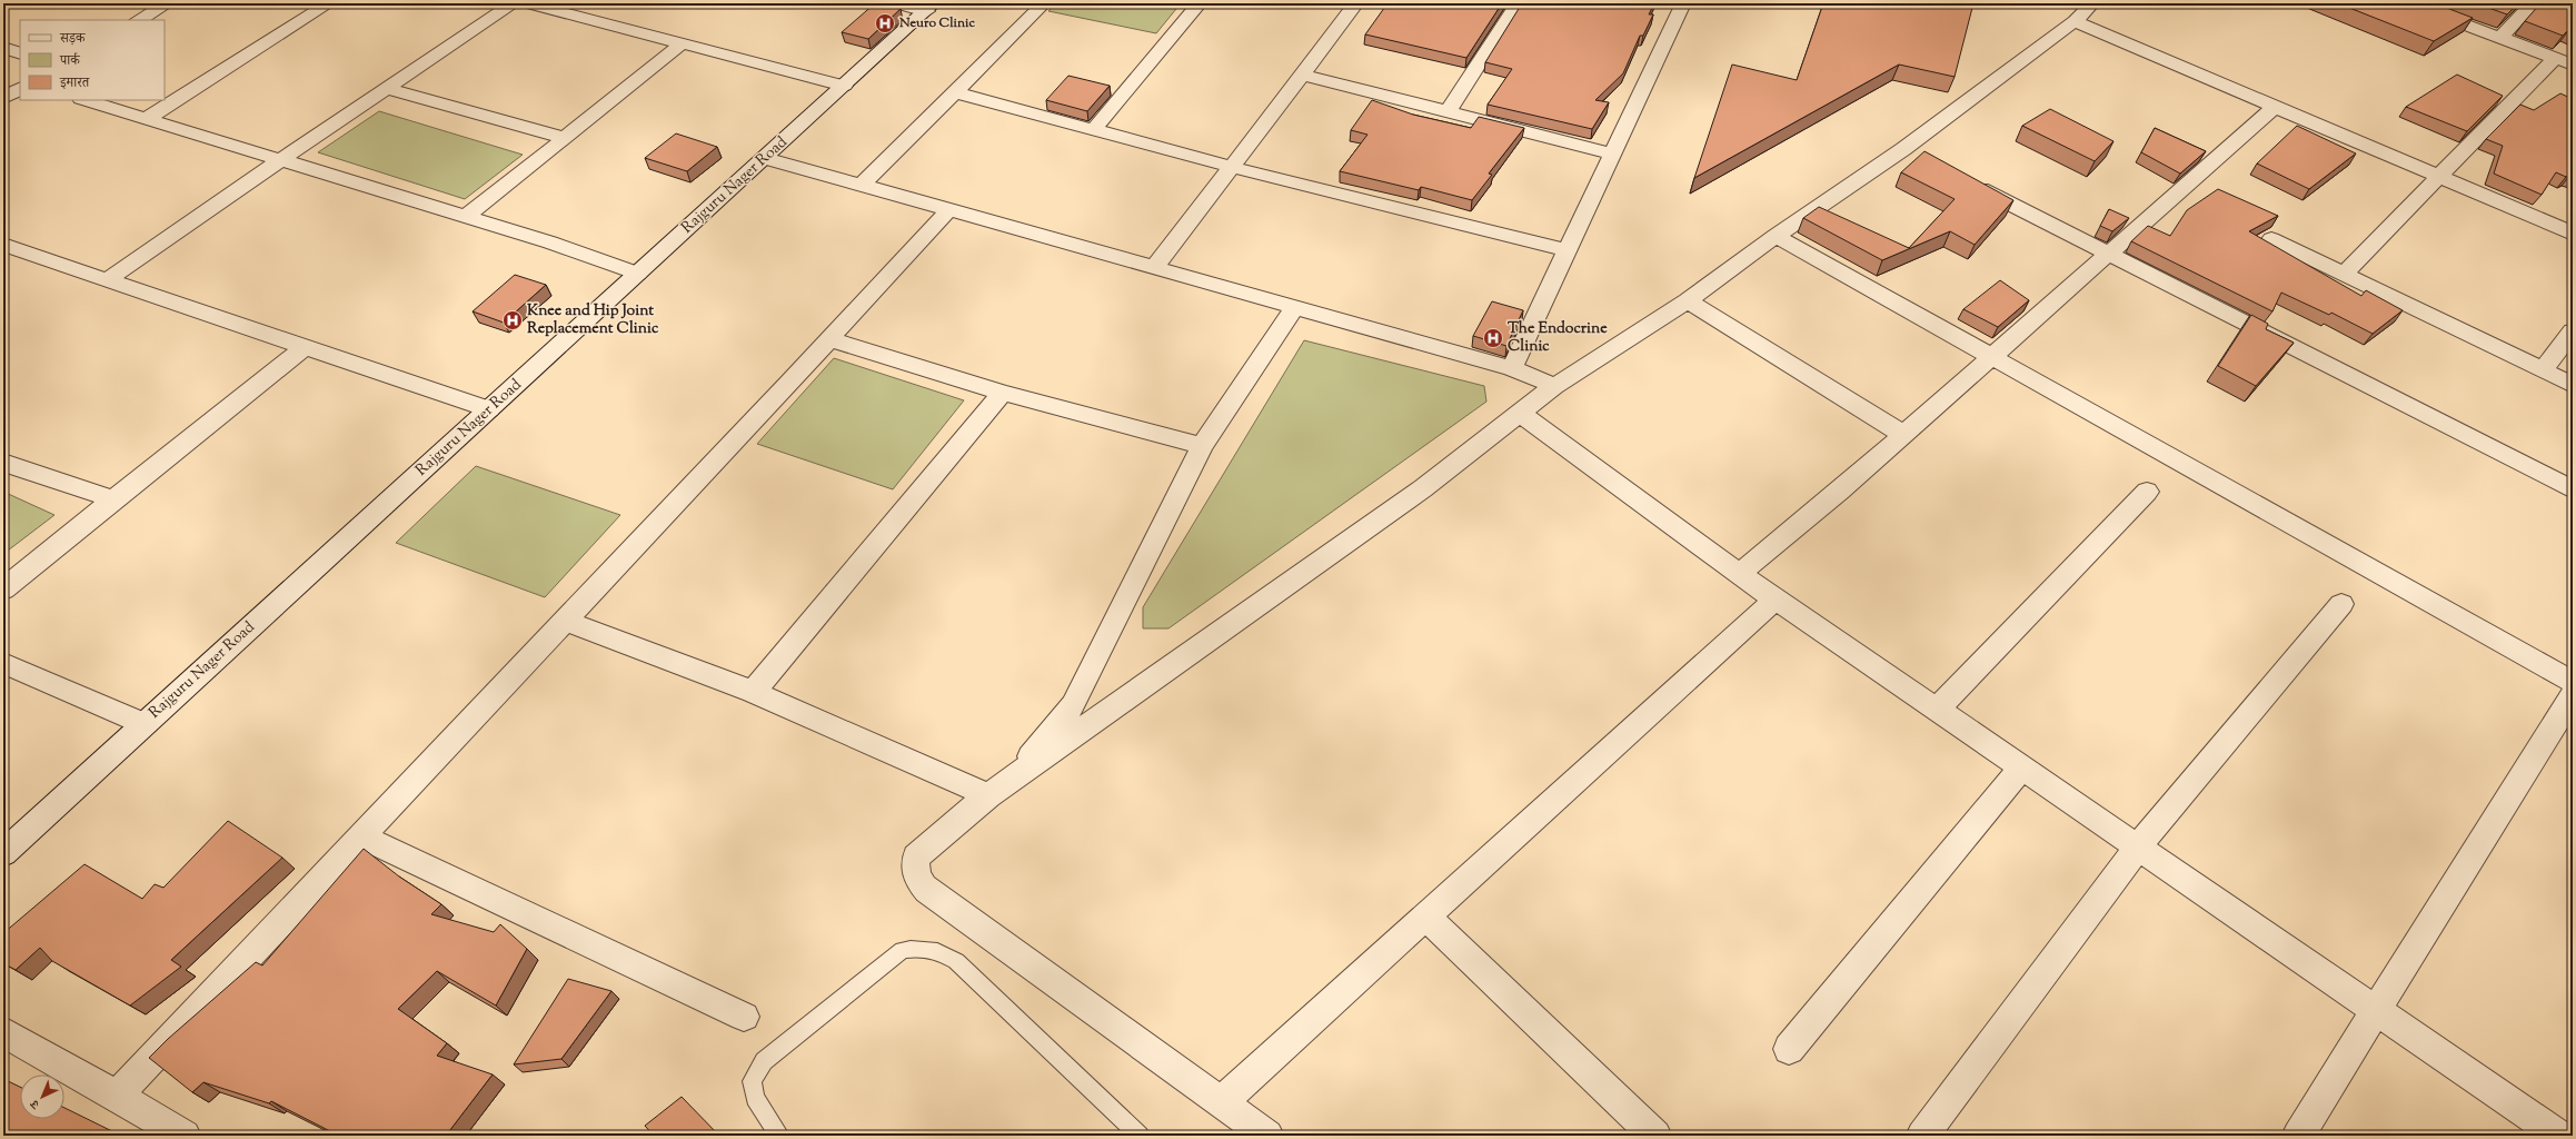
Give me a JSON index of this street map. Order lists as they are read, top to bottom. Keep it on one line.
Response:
{"streets":{"street":["Rajguru Nager Road"]},"places":{"hospital":["Neuro Clinic","Knee and Hip Joint Replacement Clinic","The Endocrine Clinic"]},"legend":["सड़क","पार्क","इमारत"],"north":"bottom left"}
